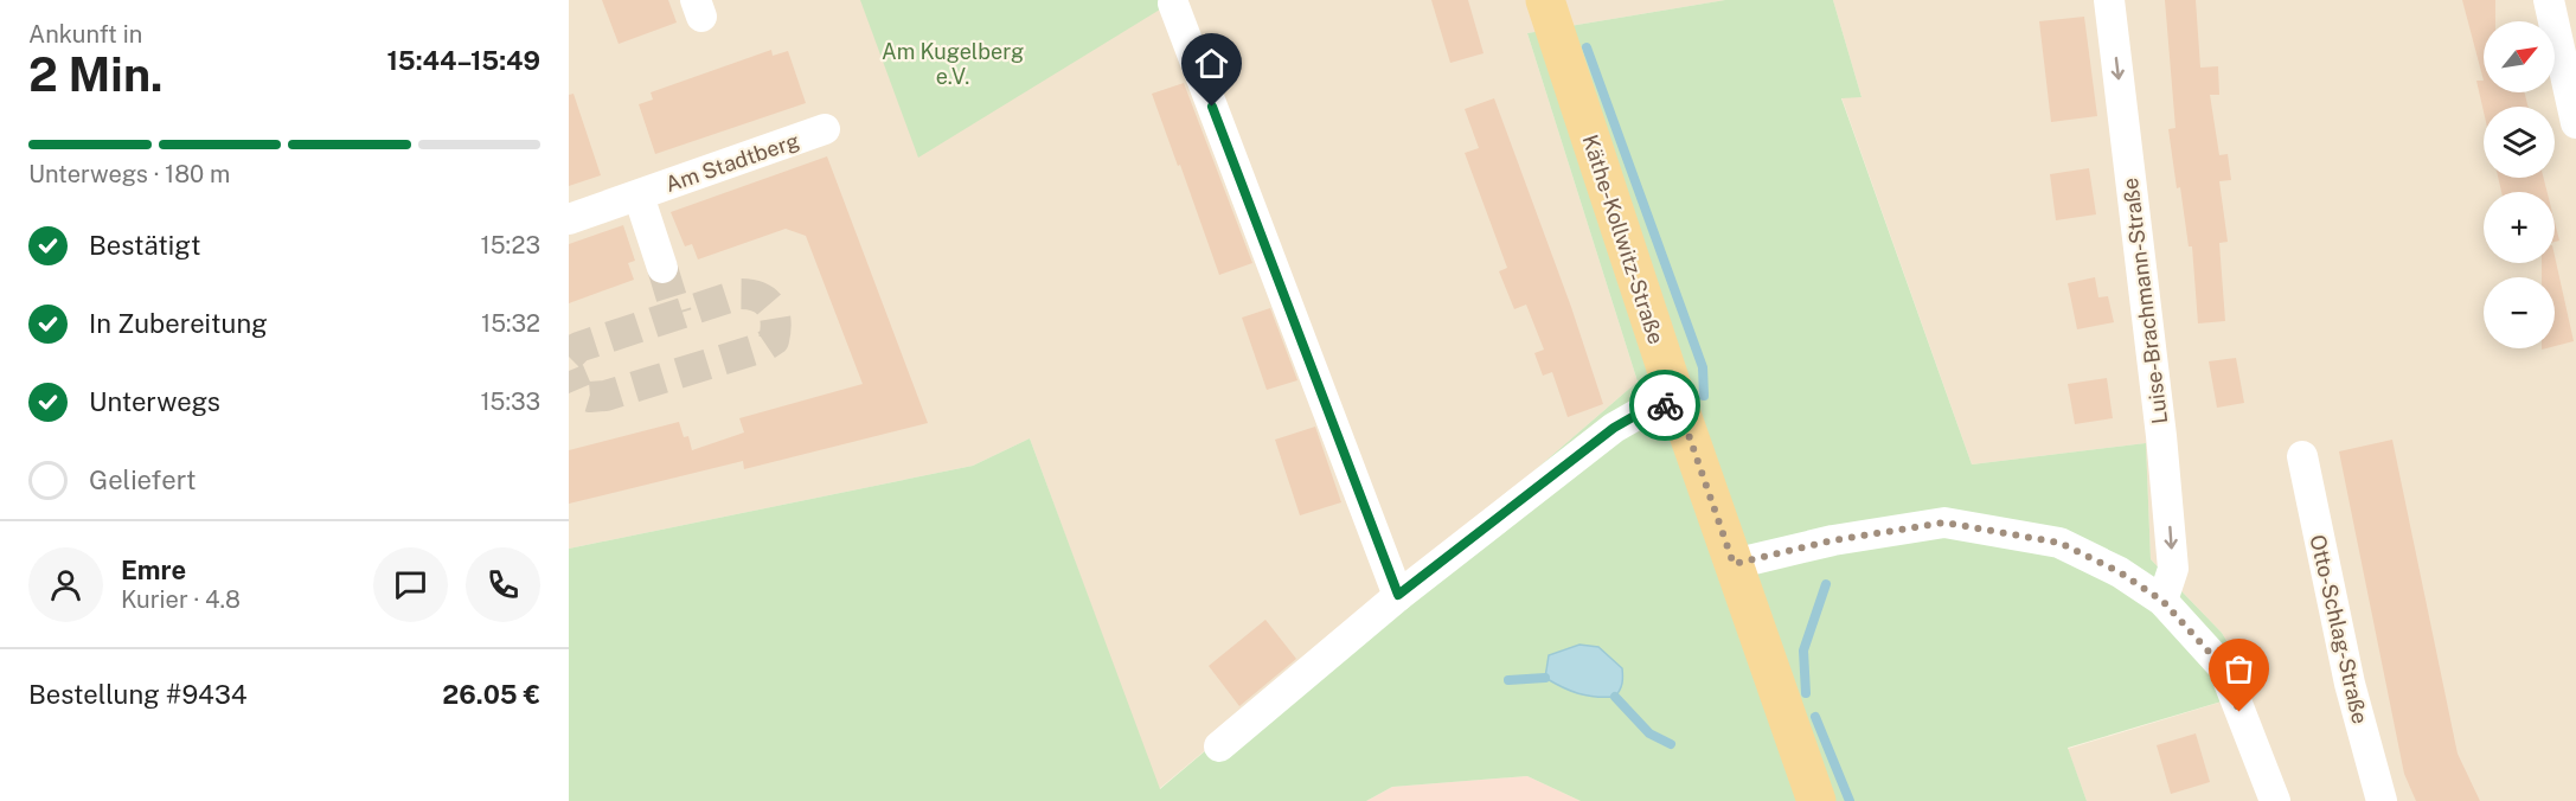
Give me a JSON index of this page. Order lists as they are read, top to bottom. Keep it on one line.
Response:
{"streets":{"main road":["Käthe-Kollwitz-Straße"],"street":["Am Stadtberg","Luise-Brachmann-Straße","Otto-Schlag-Straße"]},"one_way":["Luise-Brachmann-Straße"],"parks":["Am Kugelberg e.V."],"north":"top right","page":{"heading":["2 Min.","Ankunft in","15:44–15:49"],"panel":["Emre","Kurier · 4.8","Bestellung #9434","26.05 €"],"map_buttons":["+","−"],"bar":"Unterwegs · 180 m","list":[["Bestätigt","15:23"],["In Zubereitung","15:32"],["Unterwegs","15:33"],"Geliefert"]}}
